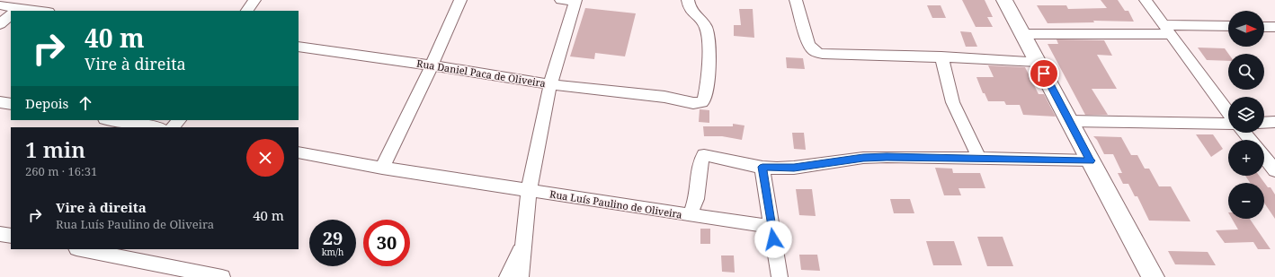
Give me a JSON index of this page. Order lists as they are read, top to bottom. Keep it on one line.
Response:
{"streets":{"street":["Rua Daniel Paca de Oliveira","Rua Luís Paulino de Oliveira"]},"north":"right","page":{"map_buttons":["+","−"],"turn":["40 m","Vire à direita"],"then":"Depois","heading":["1 min","260 m · 16:31"],"list":[{"name":"Vire à direita","note":"Rua Luís Paulino de Oliveira","value":"40 m"}],"speed":"29 km/h","limit":"30"}}
